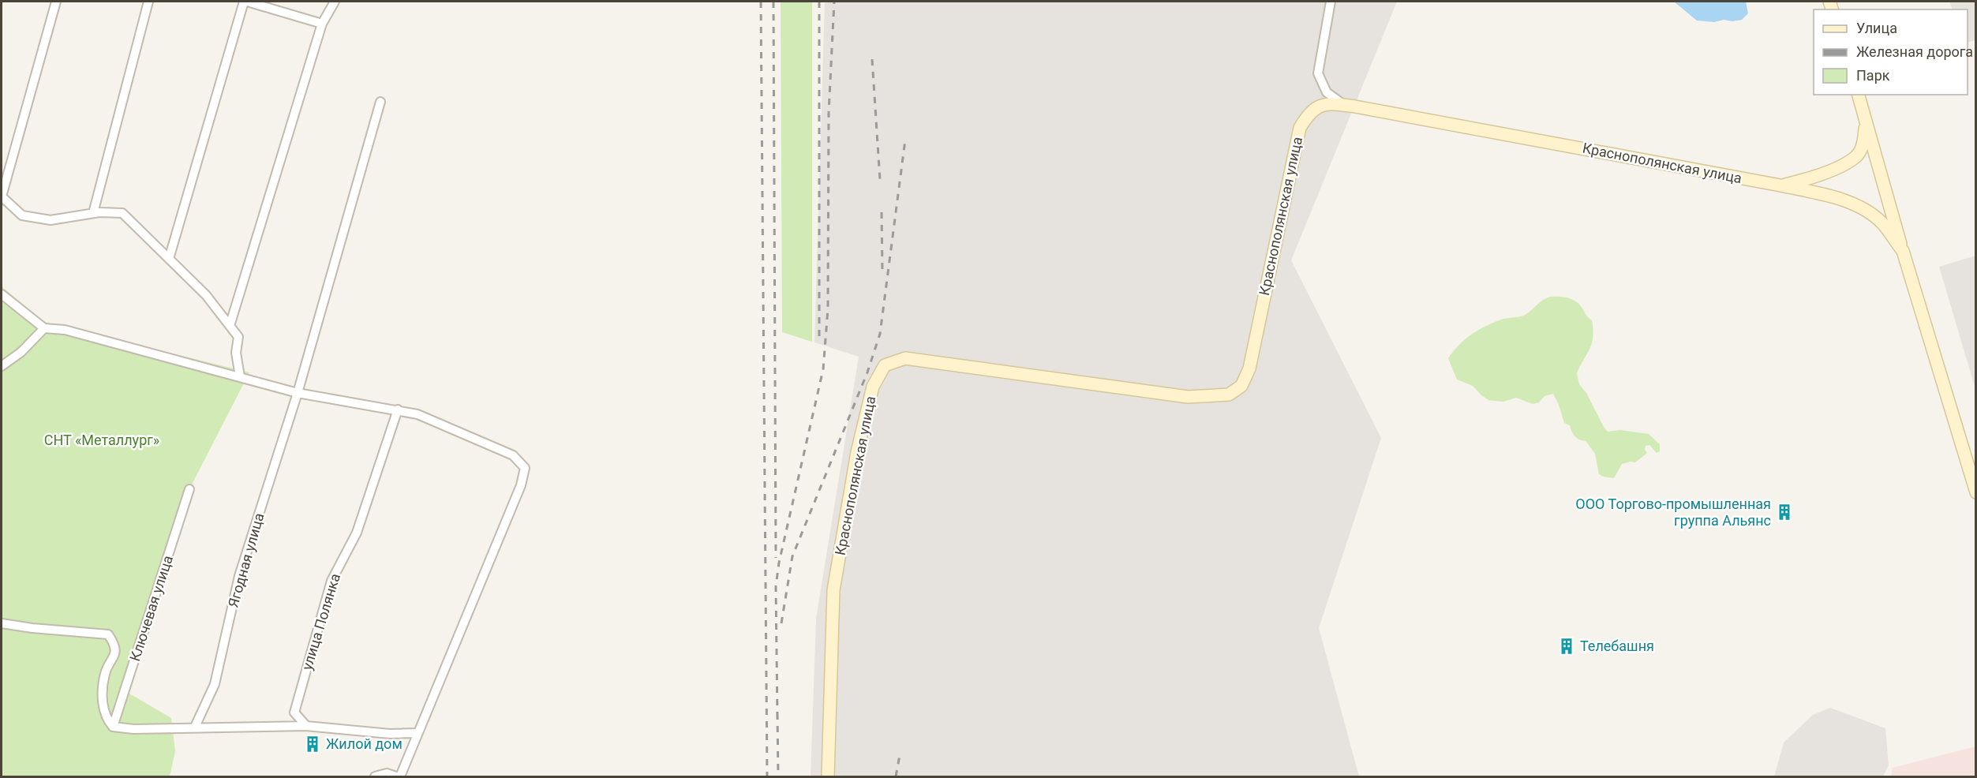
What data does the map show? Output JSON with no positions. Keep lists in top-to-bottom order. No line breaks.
{"streets":{"street":["Краснополянская улица","Ягодная улица","Ключевая улица","улица Полянка"]},"parks":["СНТ «Металлург»"],"places":{"building":["ООО Торгово-промышленная группа Альянс","Телебашня","Жилой дом"]},"legend":["Улица","Железная дорога","Парк"]}
